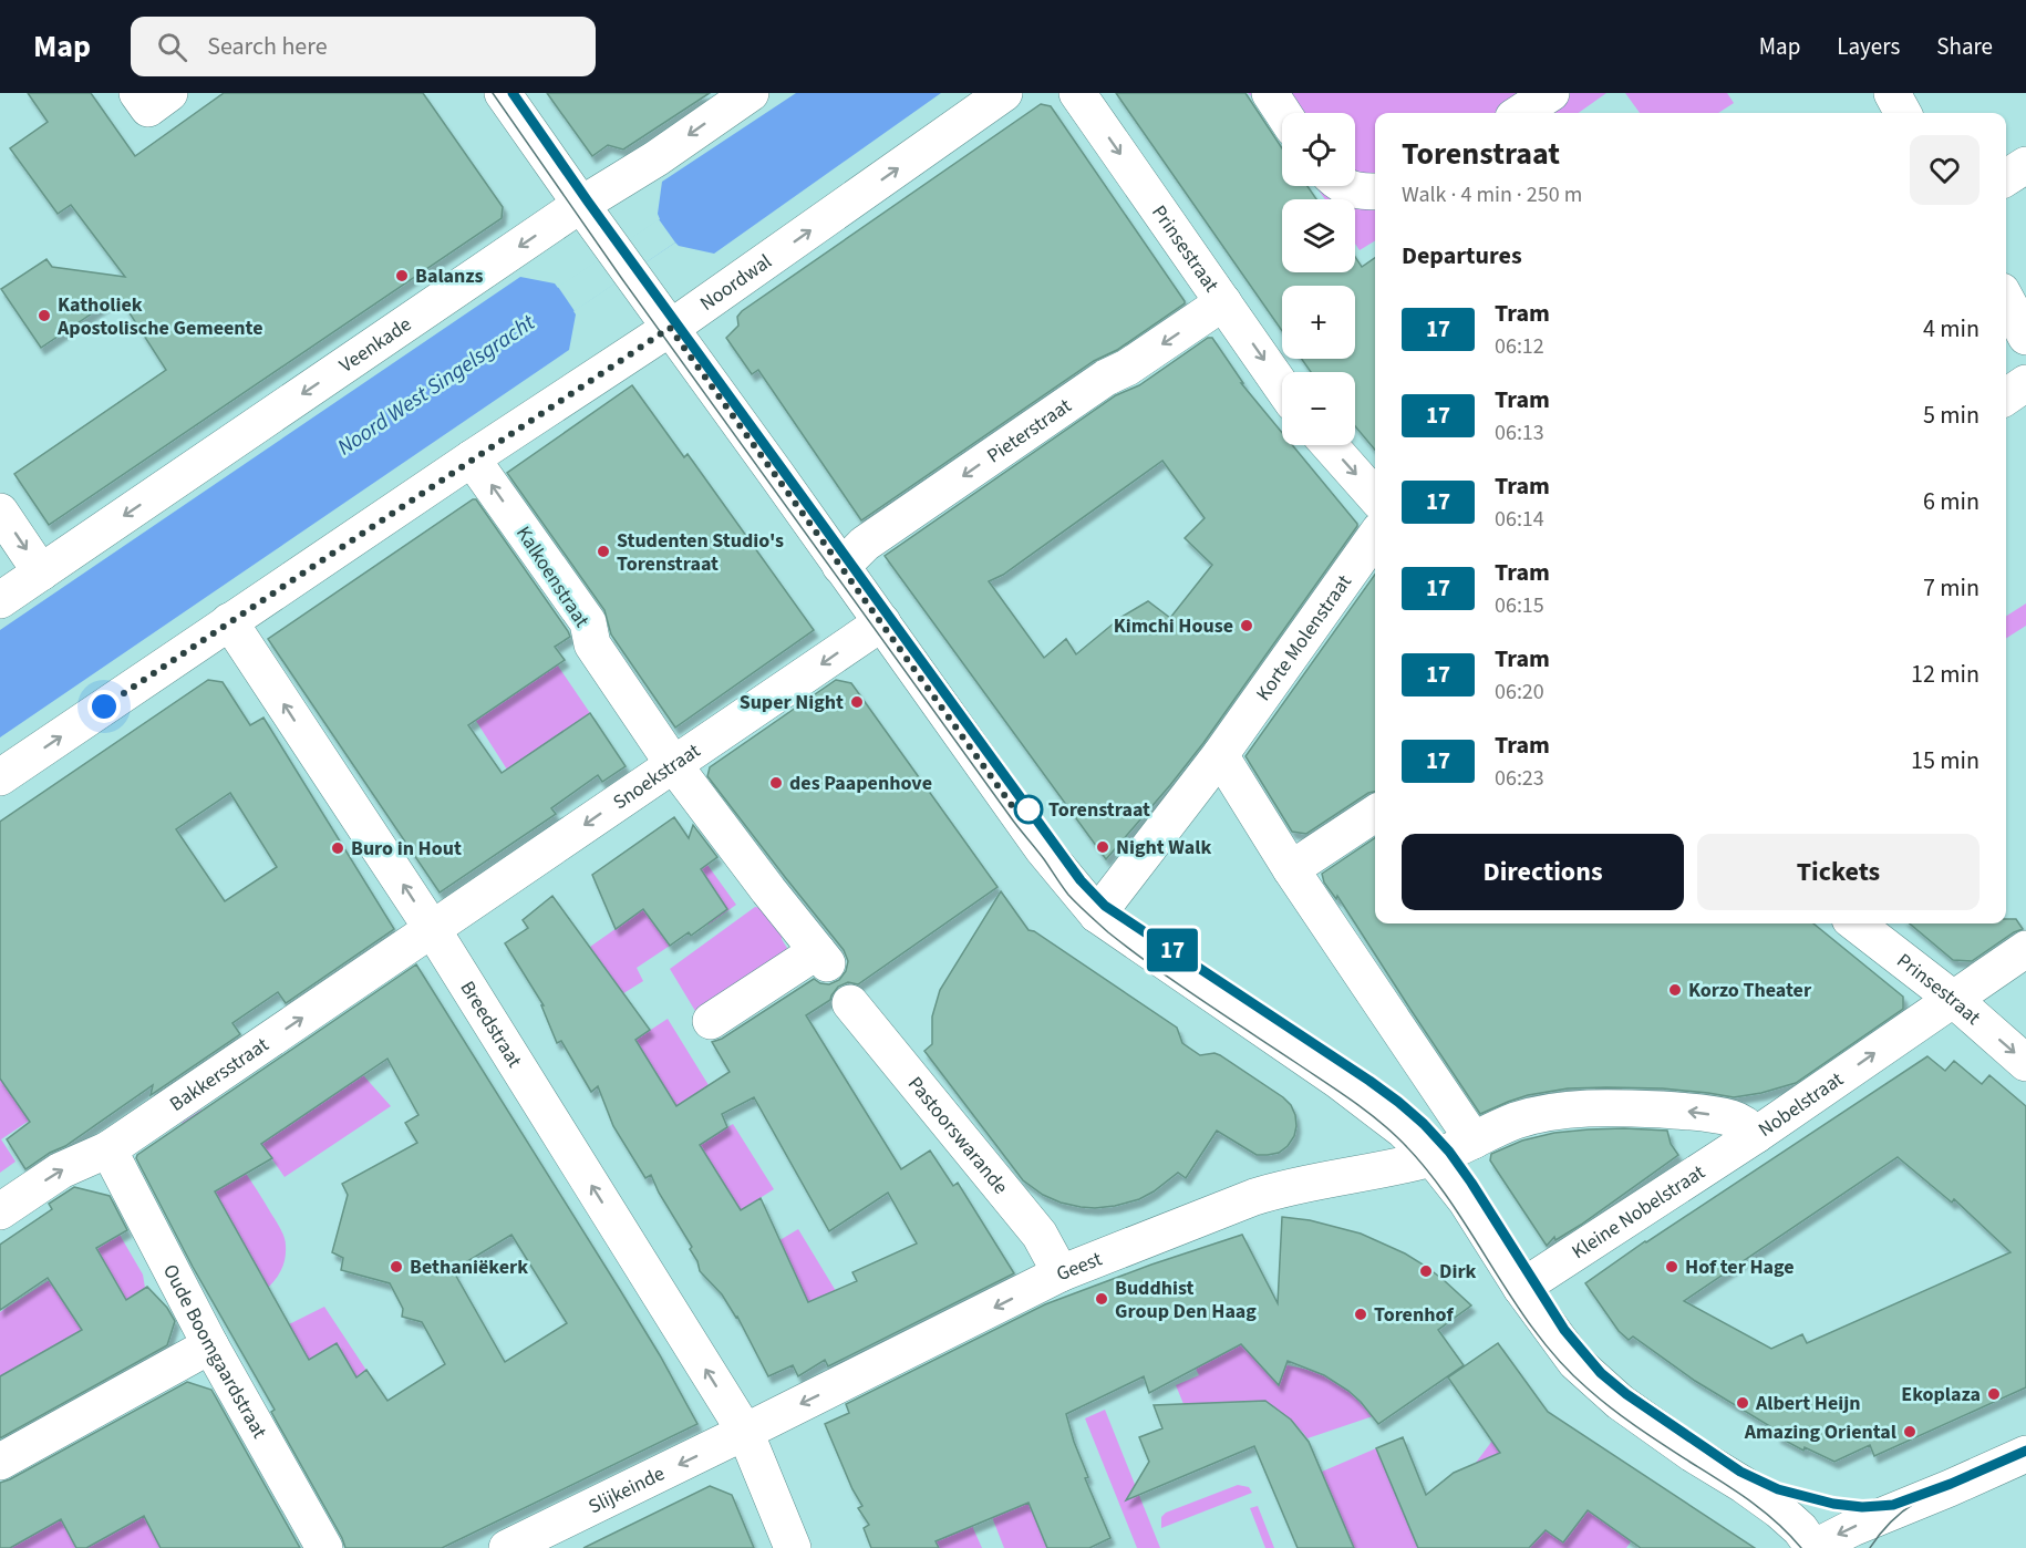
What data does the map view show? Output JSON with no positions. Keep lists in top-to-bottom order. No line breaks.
{"streets":{"street":["Prinsestraat","Noordwal","Veenkade","Pieterstraat","Kalkoenstraat","Korte Molenstraat","Snoekstraat","Breedstraat","Bakkersstraat","Nobelstraat","Pastoorswarande","Kleine Nobelstraat","Geest","Oude Boomgaardstraat","Slijkeinde"]},"crossings":[["Prinsestraat","Pieterstraat"],["Prinsestraat","Nobelstraat"],["Noordwal","Kalkoenstraat"],["Noordwal","Breedstraat"],["Kalkoenstraat","Snoekstraat"],["Snoekstraat","Breedstraat"],["Snoekstraat","Bakkersstraat"],["Breedstraat","Bakkersstraat"],["Breedstraat","Geest"],["Breedstraat","Slijkeinde"],["Bakkersstraat","Oude Boomgaardstraat"],["Nobelstraat","Kleine Nobelstraat"],["Nobelstraat","Geest"],["Pastoorswarande","Geest"],["Geest","Slijkeinde"]],"one_way":["Prinsestraat","Noordwal","Veenkade","Pieterstraat","Snoekstraat","Breedstraat","Bakkersstraat","Geest","Slijkeinde"],"water":["Noord West Singelsgracht"],"places":["Balanzs","Katholiek Apostolische Gemeente","Studenten Studio's Torenstraat","Kimchi House","Super Night","des Paapenhove","Torenstraat","Night Walk","Buro in Hout","Korzo Theater","Bethaniëkerk","Hof ter Hage","Dirk","Buddhist Group Den Haag","Torenhof","Ekoplaza","Albert Heijn","Amazing Oriental"],"lines":["tram line 17"],"page":{"header":"Map","search":"Search here","nav":["Map","Layers","Share"],"on_map":"17","map_buttons":["+","−"],"heading":[["Torenstraat","Walk · 4 min · 250 m"],"Departures"],"list":[{"mark":"17","name":"Tram","note":"06:12","value":"4 min"},{"mark":"17","name":"Tram","note":"06:13","value":"5 min"},{"mark":"17","name":"Tram","note":"06:14","value":"6 min"},{"mark":"17","name":"Tram","note":"06:15","value":"7 min"},{"mark":"17","name":"Tram","note":"06:20","value":"12 min"},{"mark":"17","name":"Tram","note":"06:23","value":"15 min"}],"buttons":["Directions","Tickets"]}}
